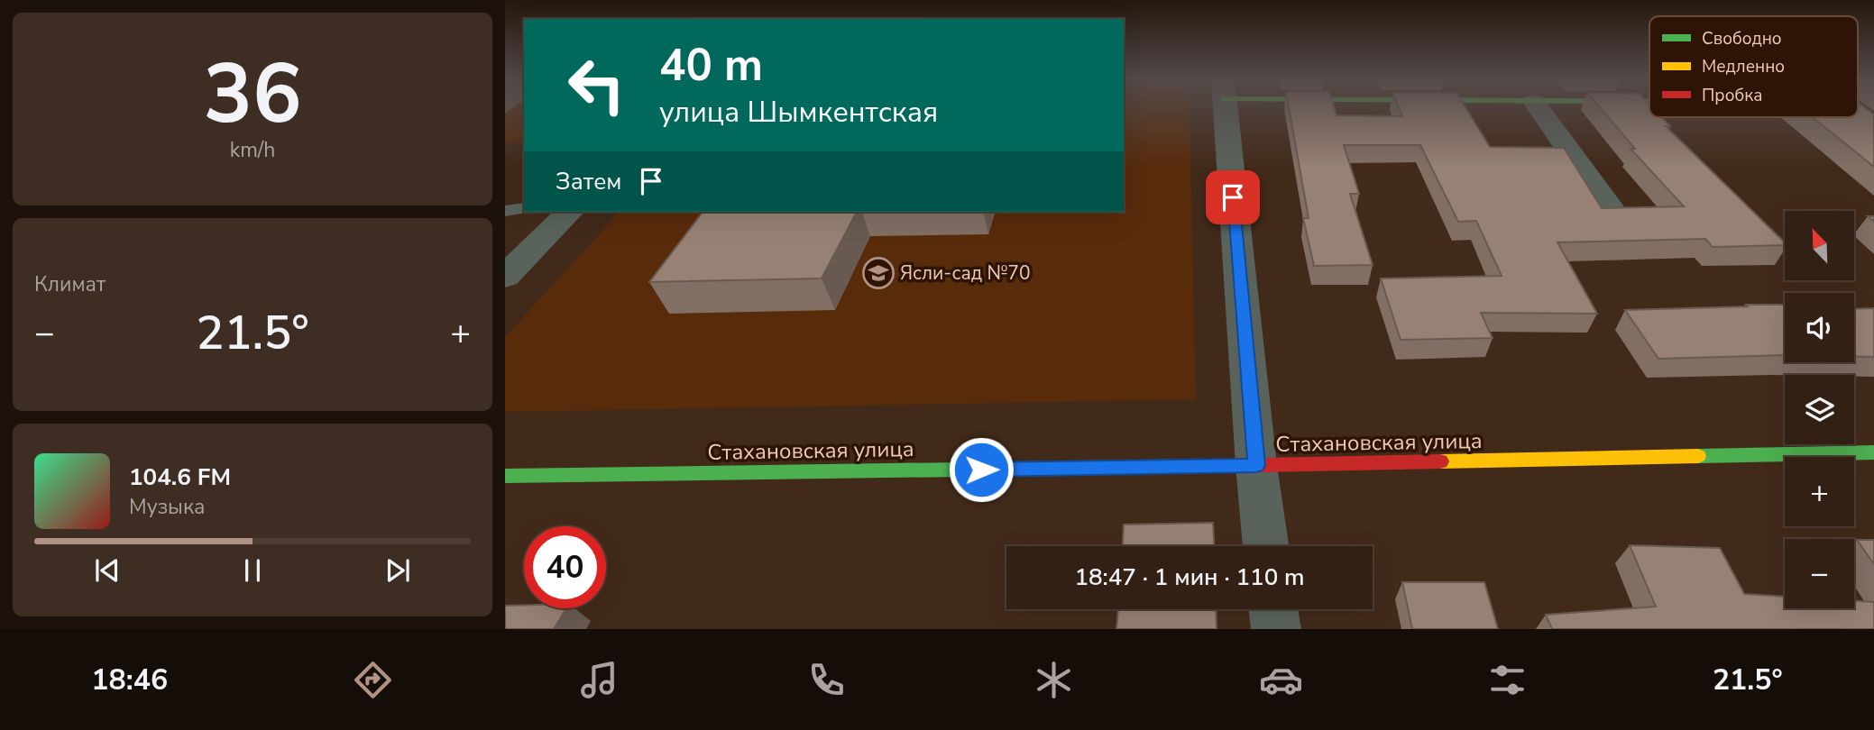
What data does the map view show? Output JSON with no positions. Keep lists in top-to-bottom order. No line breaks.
{"streets":{"street":["Стахановская улица"]},"places":{"school or university":["Ясли-сад №70"]},"legend":["Свободно","Медленно","Пробка"],"north":"top left","page":{"tile":[["36","km/h"],"Климат"],"turn":["40 m","улица Шымкентская"],"then":"Затем","map_buttons":["+","−"],"heat":["−","21.5°","+"],"song":["104.6 FM","Музыка"],"limit":"40","trip":"18:47 · 1 мин · 110 m","tabs":["18:46","21.5°"]}}
